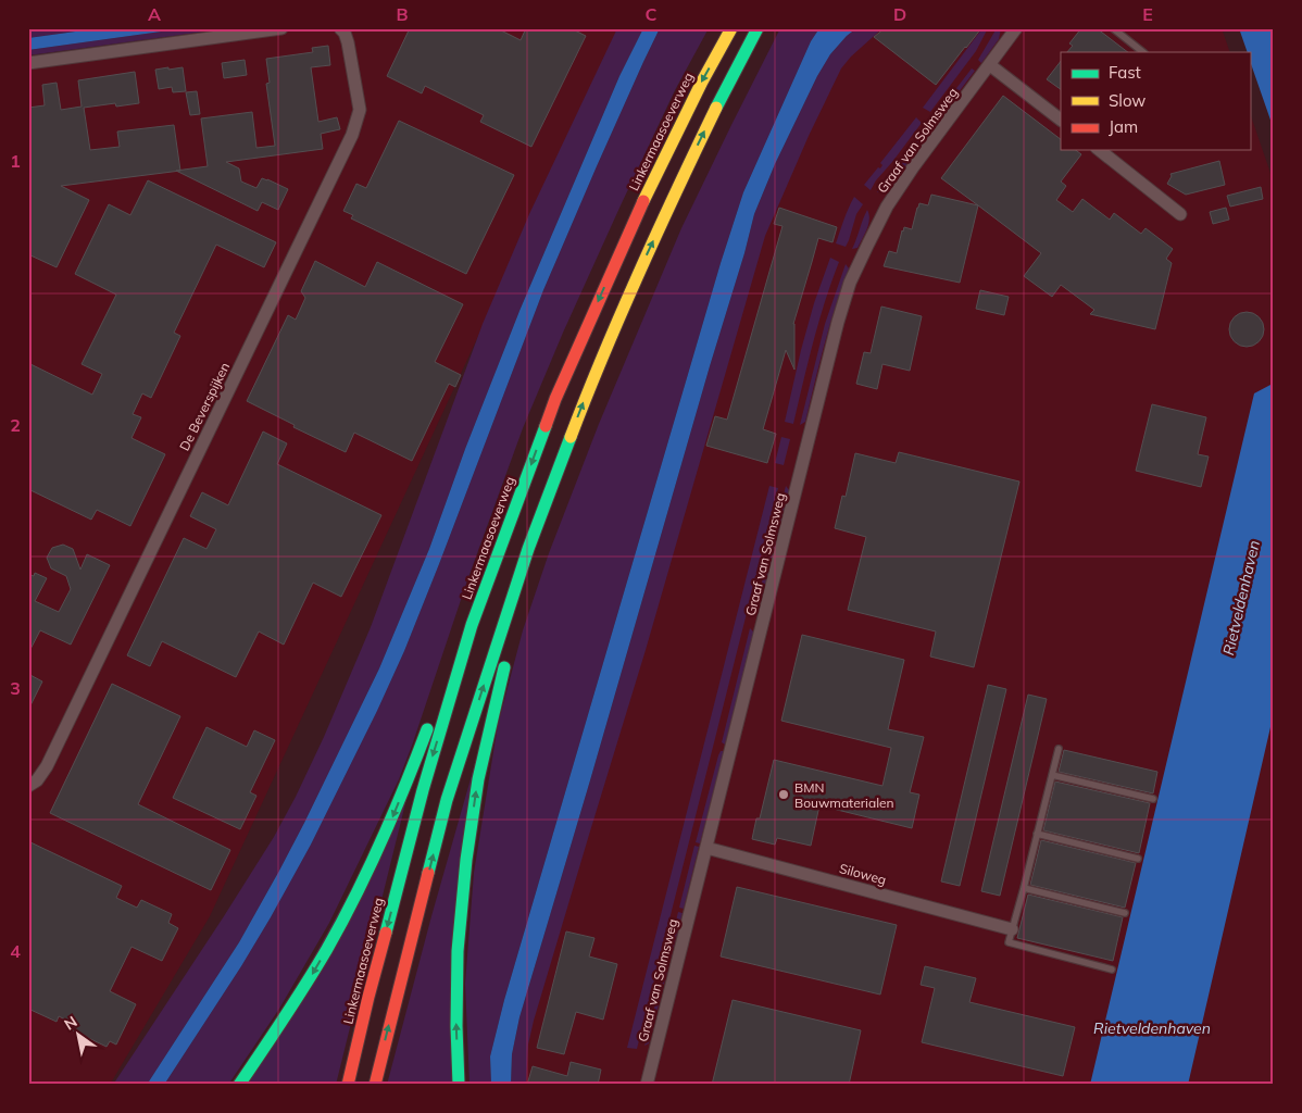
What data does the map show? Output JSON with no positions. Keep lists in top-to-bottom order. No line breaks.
{"streets":{"highway":["Linkermaasoeverweg"],"street":["Graaf van Solmsweg","De Beverspijken","Siloweg"]},"crossings":[["Graaf van Solmsweg","Siloweg"]],"water":["Rietveldenhaven"],"places":["BMN Bouwmaterialen"],"legend":["Fast","Slow","Jam"],"north":"top left","grid":{"columns":["A","B","C","D","E"],"rows":["1","2","3","4"]}}
